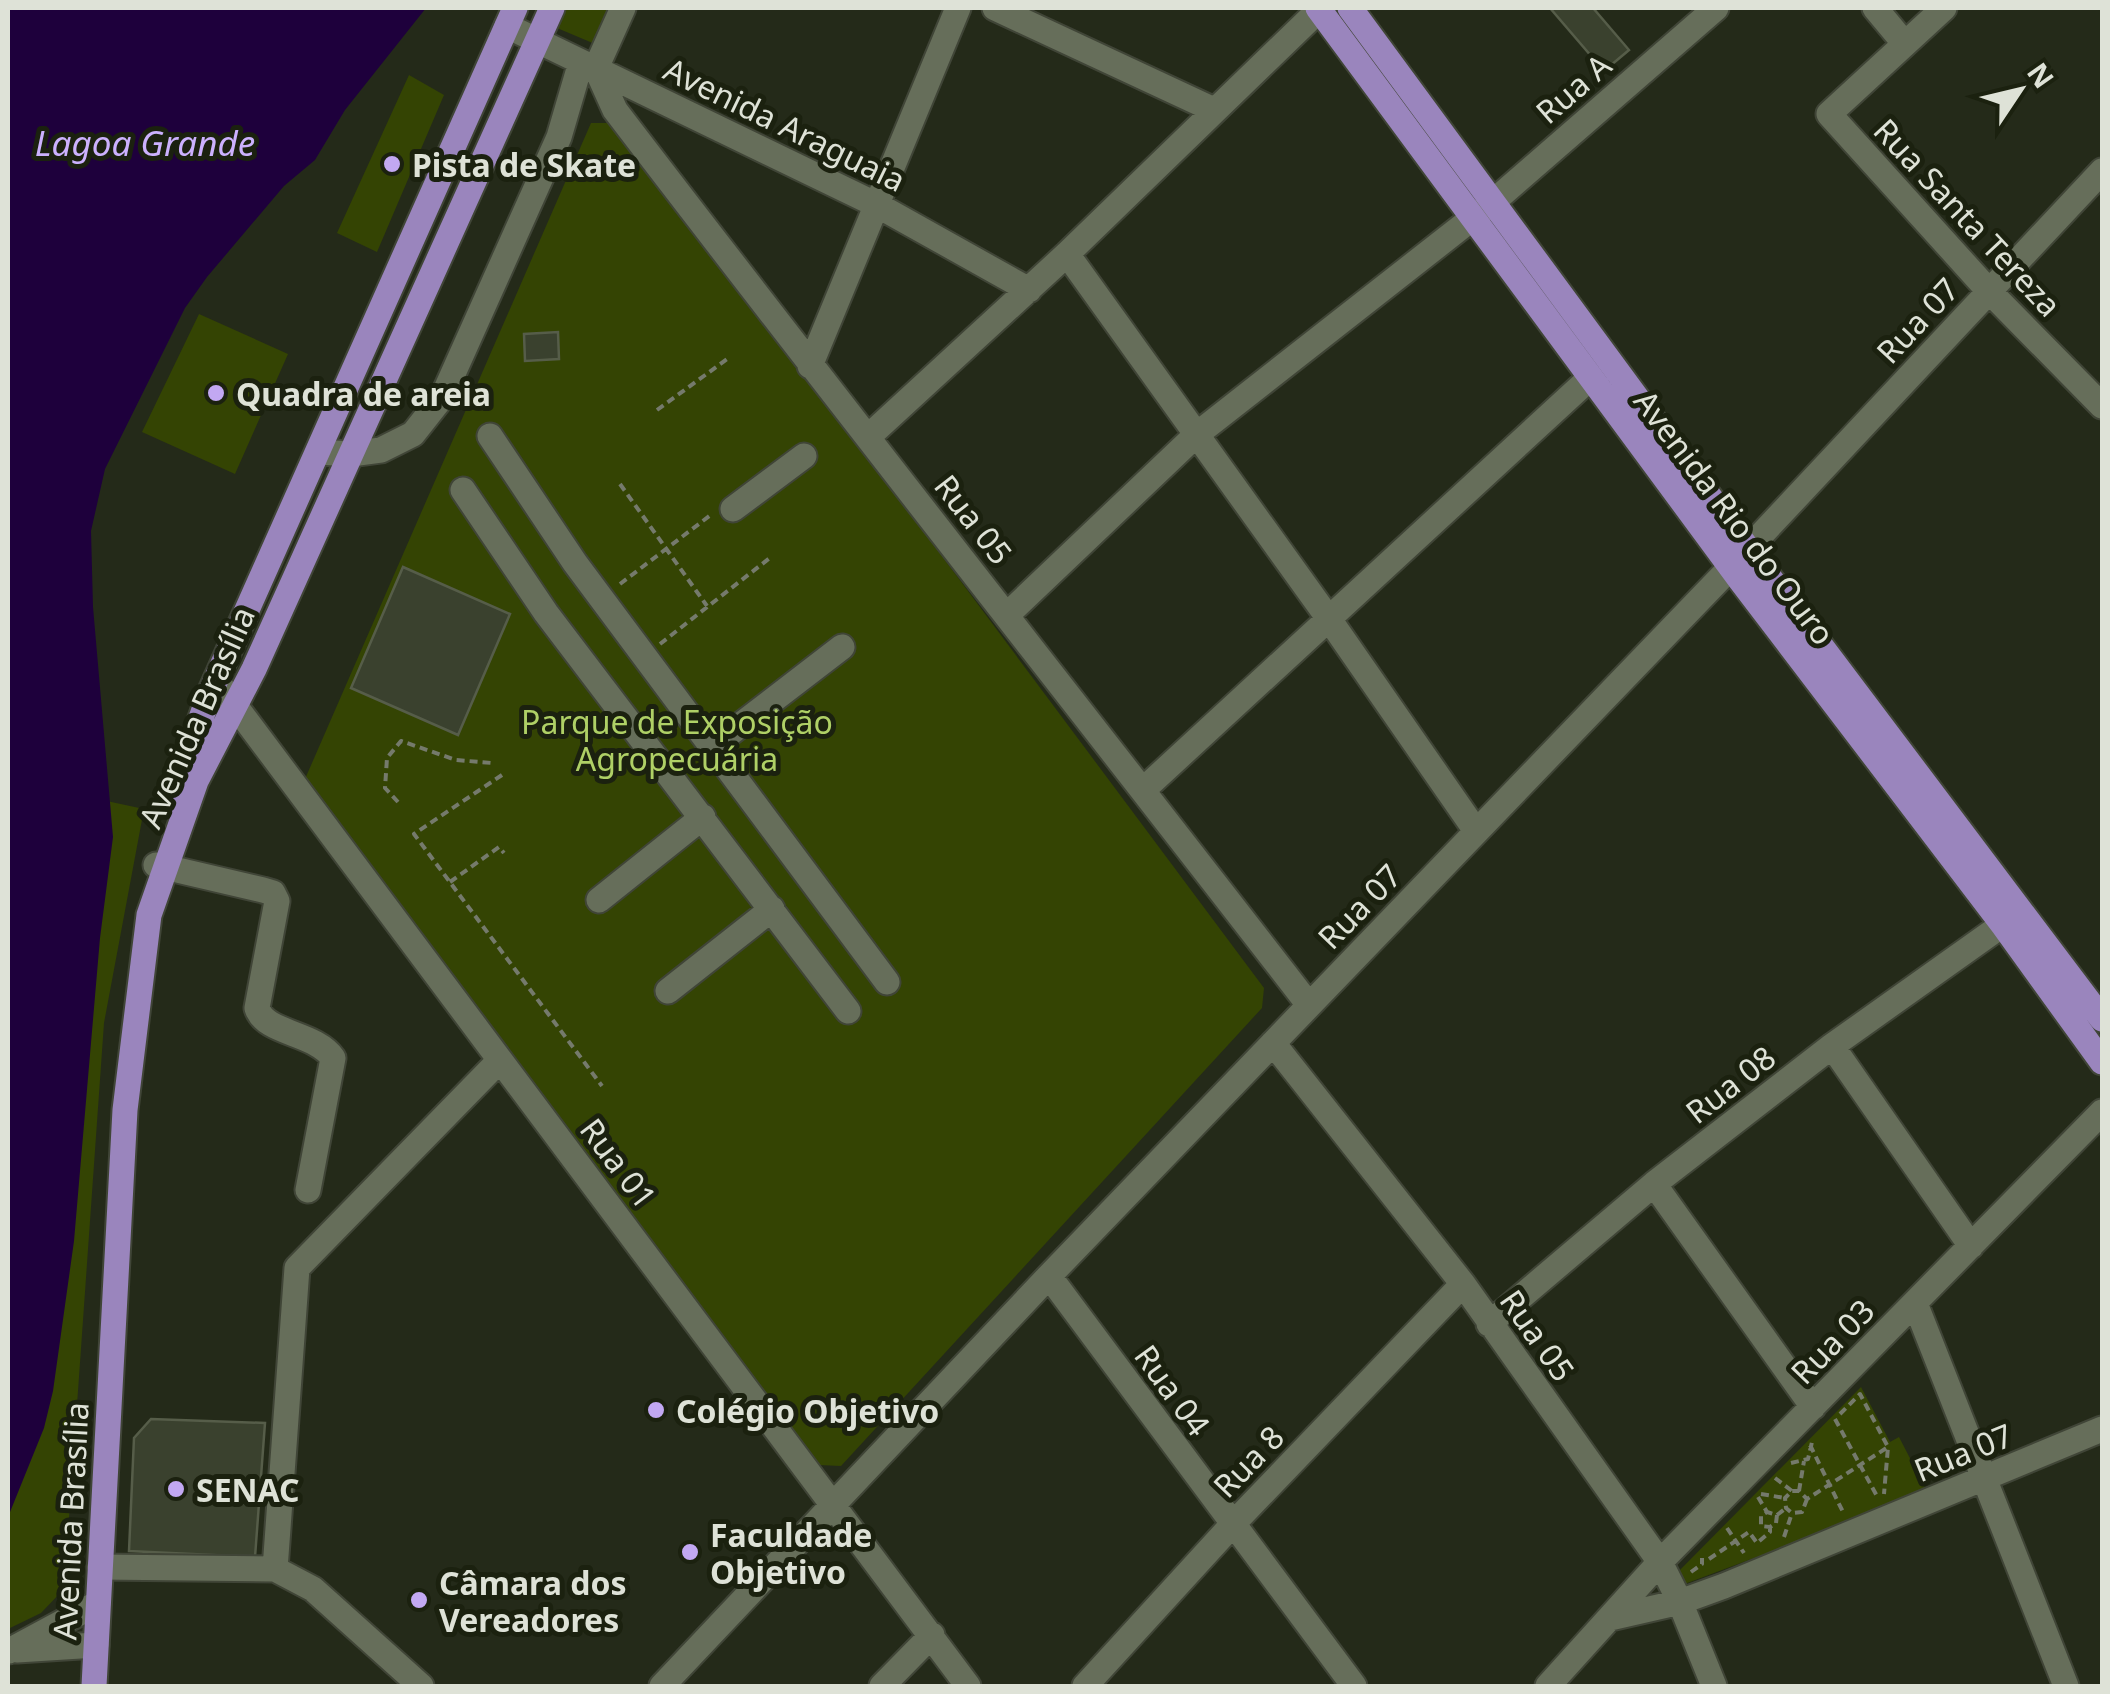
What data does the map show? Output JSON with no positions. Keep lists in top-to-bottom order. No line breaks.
{"streets":{"main road":["Avenida Rio do Ouro","Avenida Brasília"],"street":["Rua A","Avenida Araguaia","Rua Santa Tereza","Rua 07","Rua 05","Rua 08","Rua 01","Rua 03","Rua 04","Rua 8"]},"crossings":[["Rua A","Avenida Rio do Ouro"],["Rua A","Rua 05"],["Avenida Araguaia","Rua 05"],["Avenida Araguaia","Avenida Brasília"],["Rua Santa Tereza","Rua 07"],["Rua 07","Avenida Rio do Ouro"],["Rua 07","Rua 05"],["Rua 07","Rua 01"],["Rua 07","Rua 03"],["Rua 07","Rua 04"],["Avenida Rio do Ouro","Rua 08"],["Rua 05","Rua 08"],["Rua 05","Rua 03"],["Rua 05","Rua 8"],["Avenida Brasília","Rua 01"],["Rua 04","Rua 8"]],"water":["Lagoa Grande"],"parks":["Parque de Exposição Agropecuária"],"places":["Pista de Skate","Quadra de areia","Colégio Objetivo","SENAC","Faculdade Objetivo","Câmara dos Vereadores"],"north":"top right"}
